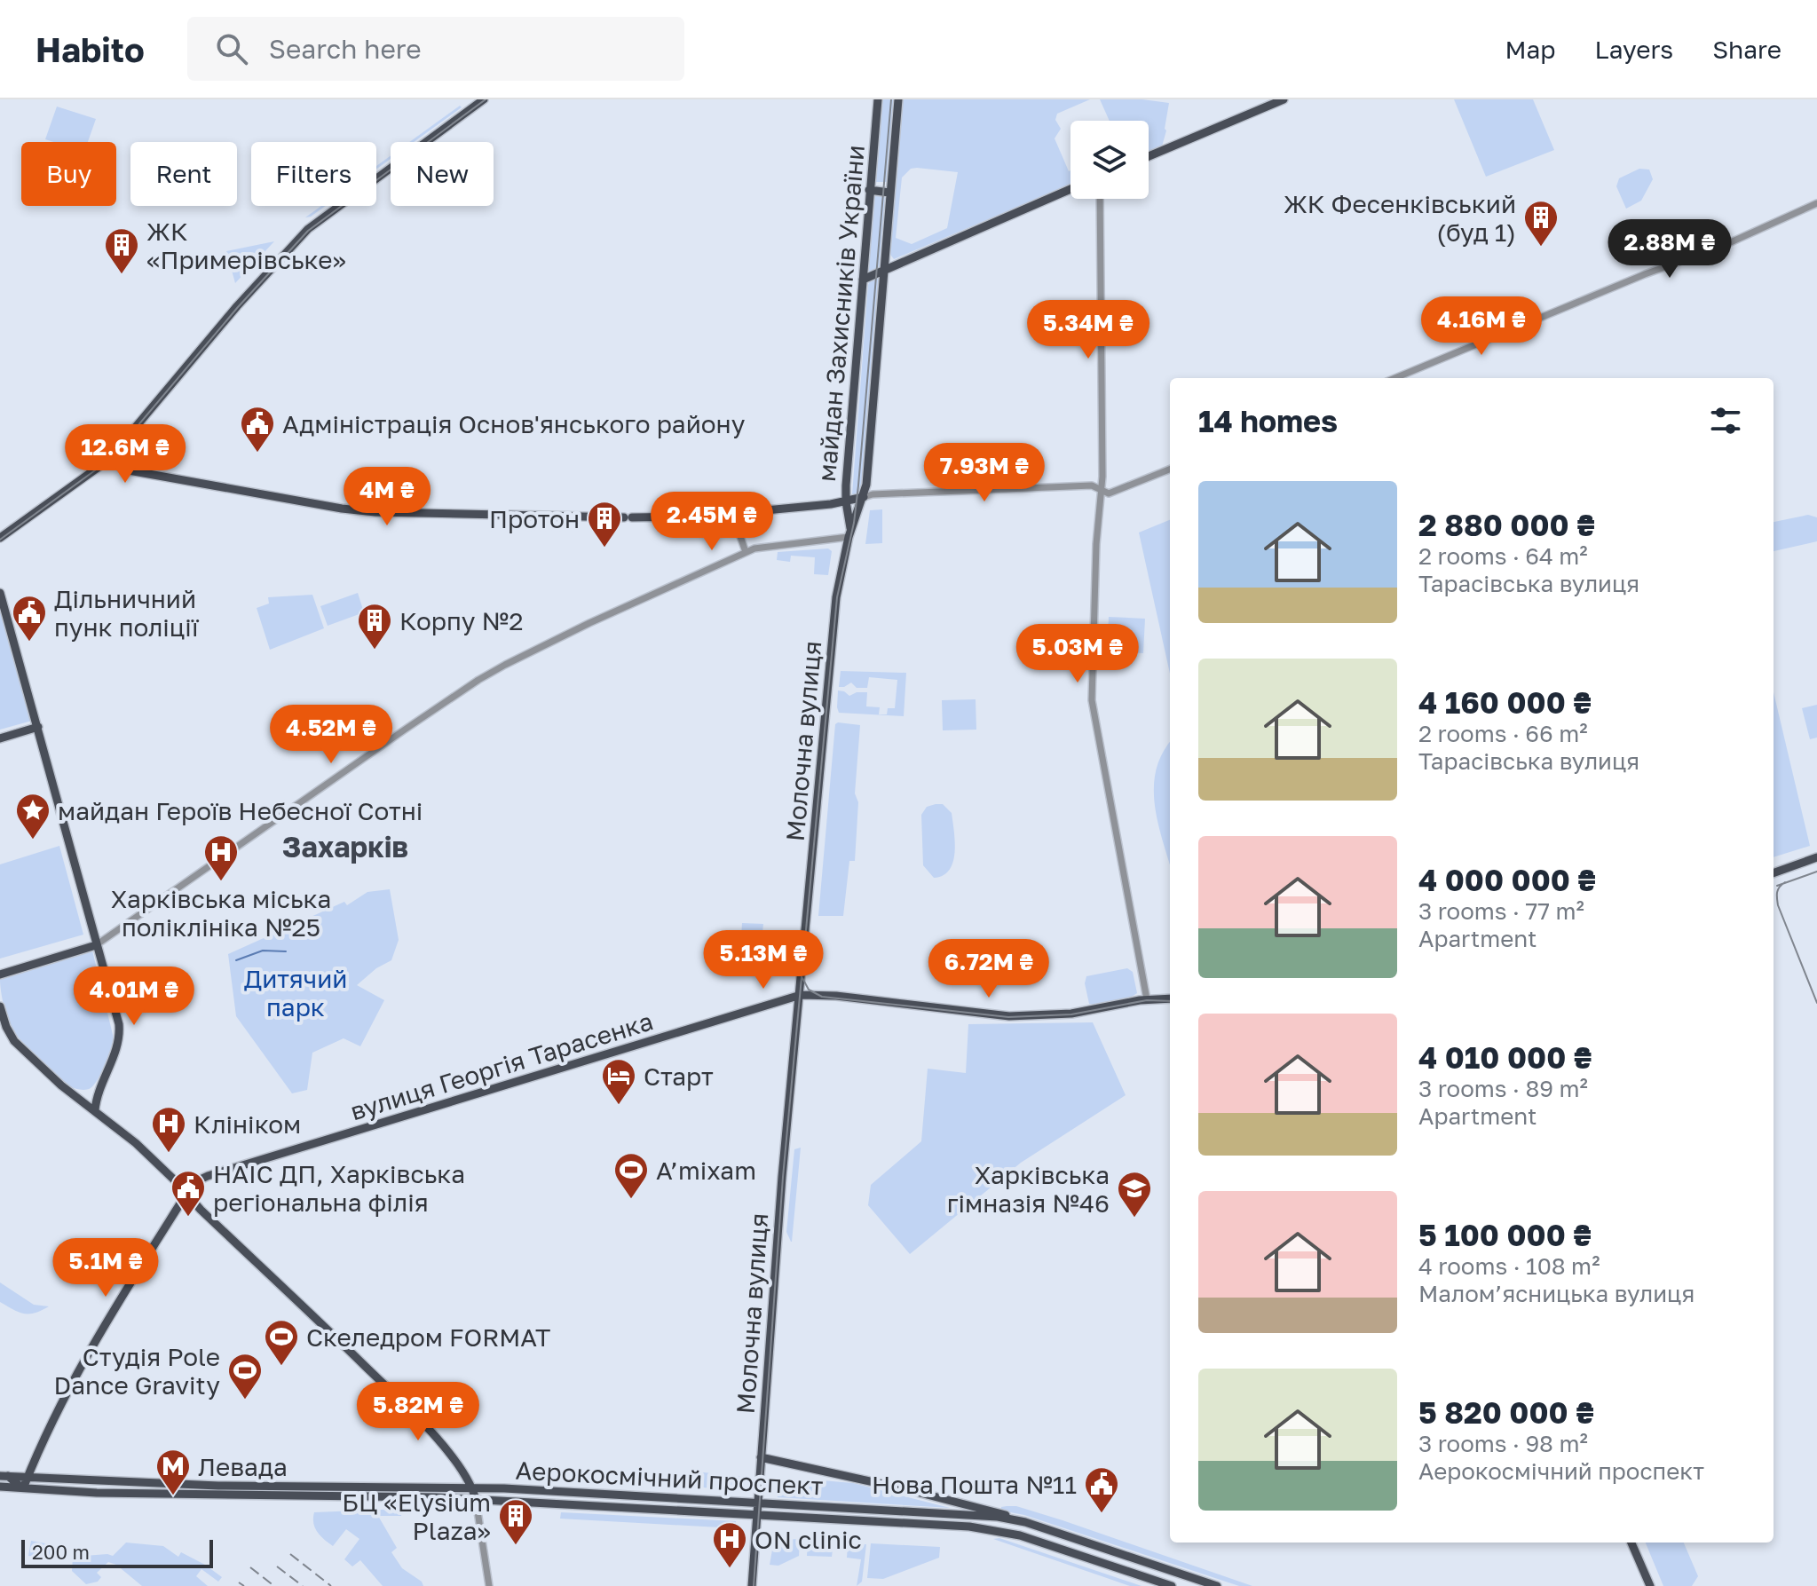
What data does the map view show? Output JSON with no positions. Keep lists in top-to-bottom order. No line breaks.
{"streets":{"main road":["майдан Захисників України","Молочна вулиця","вулиця Георгія Тарасенка","Аерокосмічний проспект"]},"crossings":[["майдан Захисників України","Молочна вулиця"],["Молочна вулиця","вулиця Георгія Тарасенка"],["Молочна вулиця","Аерокосмічний проспект"]],"districts":["Захарків"],"parks":["Дитячий парк"],"places":{"building":["ЖК Фесенківський (буд 1)","ЖК «Примерівське»","Протон","Корпу №2","БЦ «Elysium Plaza»"],"public building":["Адміністрація Основ'янського району","Дільничний пунк поліції","НАІС ДП, Харківська регіональна філія","Нова Пошта №11"],"place":["майдан Героїв Небесної Сотні"],"hospital":["Харківська міська поліклініка №25","Клініком","ON clinic"],"hotel":["Старт"],"sports":["A’mixam","Скеледром FORMAT","Студія Pole Dance Gravity"],"school or university":["Харківська гімназія №46"],"metro station":["Левада"]},"scale_bar":"200 m","page":{"header":"Habito","search":"Search here","nav":["Map","Layers","Share"],"chip":["Buy","Rent","Filters","New"],"price":["2.88M ₴","4.16M ₴","5.34M ₴","12.6M ₴","7.93M ₴","4M ₴","2.45M ₴","5.03M ₴","4.52M ₴","5.13M ₴","6.72M ₴","4.01M ₴","5.1M ₴","5.82M ₴"],"heading":"14 homes","list":[{"name":"2 880 000 ₴","note":"2 rooms · 64 m² · Тарасівська вулиця"},{"name":"4 160 000 ₴","note":"2 rooms · 66 m² · Тарасівська вулиця"},{"name":"4 000 000 ₴","note":"3 rooms · 77 m² · Apartment"},{"name":"4 010 000 ₴","note":"3 rooms · 89 m² · Apartment"},{"name":"5 100 000 ₴","note":"4 rooms · 108 m² · Малом’ясницька вулиця"},{"name":"5 820 000 ₴","note":"3 rooms · 98 m² · Аерокосмічний проспект"}],"scale":"200 m"}}
